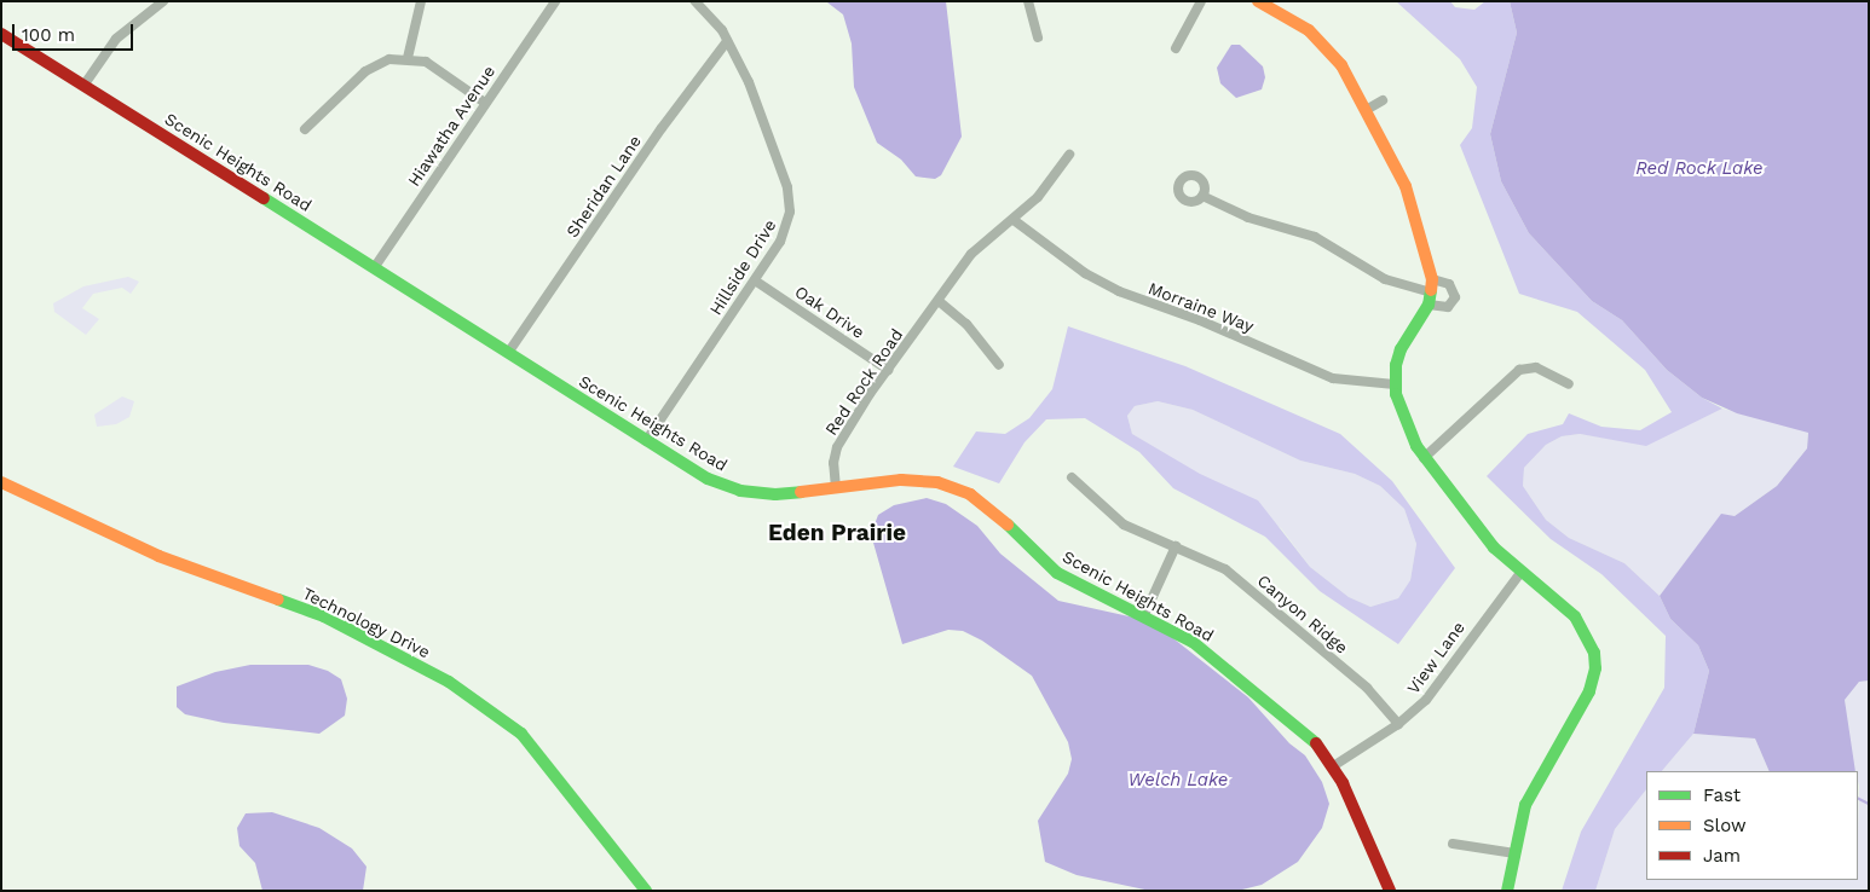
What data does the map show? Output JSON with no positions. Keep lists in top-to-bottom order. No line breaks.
{"streets":{"street":["Hiawatha Avenue","Scenic Heights Road","Sheridan Lane","Hillside Drive","Morraine Way","Oak Drive","Red Rock Road","Canyon Ridge","Technology Drive","View Lane"]},"crossings":[["Hiawatha Avenue","Scenic Heights Road"],["Scenic Heights Road","Sheridan Lane"],["Scenic Heights Road","Hillside Drive"],["Scenic Heights Road","Red Rock Road"],["Scenic Heights Road","View Lane"],["Sheridan Lane","Hillside Drive"],["Hillside Drive","Oak Drive"],["Morraine Way","Red Rock Road"],["Oak Drive","Red Rock Road"],["Canyon Ridge","View Lane"]],"districts":["Eden Prairie"],"water":["Red Rock Lake","Welch Lake"],"legend":["Fast","Slow","Jam"],"scale_bar":"100 m"}
